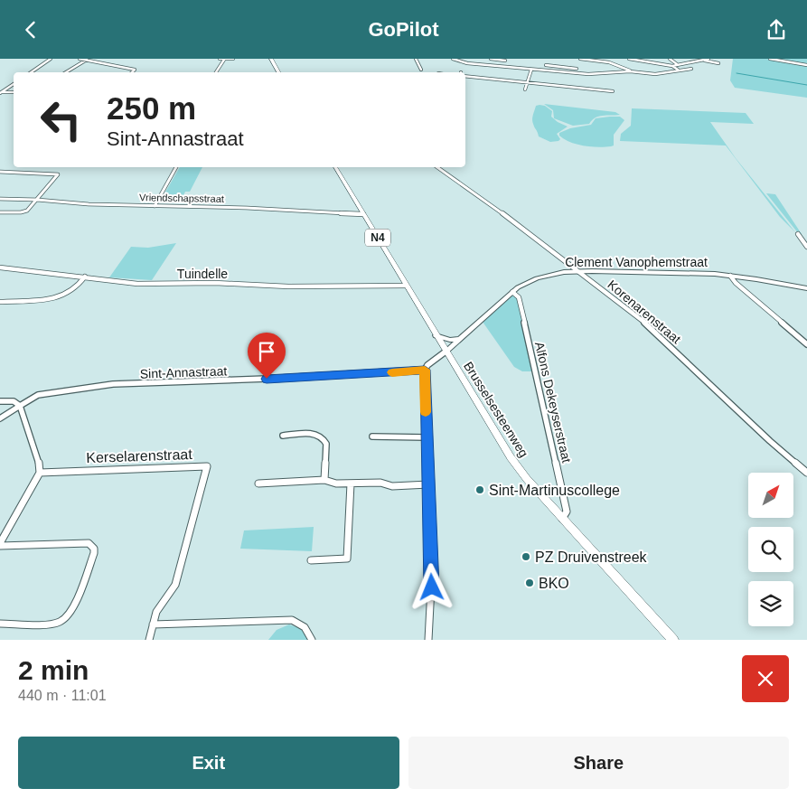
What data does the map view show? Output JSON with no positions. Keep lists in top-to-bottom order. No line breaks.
{"streets":{"main road":["N4","Brusselsesteenweg"],"street":["Vriendschapsstraat","Clement Vanophemstraat","Tuindelle","Korenarenstraat","Sint-Annastraat","Alfons Dekeyserstraat","Kerselarenstraat"]},"crossings":[["Vriendschapsstraat","Brusselsesteenweg"],["Clement Vanophemstraat","Korenarenstraat"],["Clement Vanophemstraat","Alfons Dekeyserstraat"],["Clement Vanophemstraat","Brusselsesteenweg"],["Tuindelle","Brusselsesteenweg"],["Alfons Dekeyserstraat","Brusselsesteenweg"]],"places":["Sint-Martinuscollege","PZ Druivenstreek","BKO"],"north":"top right","page":{"header":"GoPilot","turn":["250 m","Sint-Annastraat"],"heading":["2 min","440 m · 11:01"],"buttons":["Exit","Share"]}}
